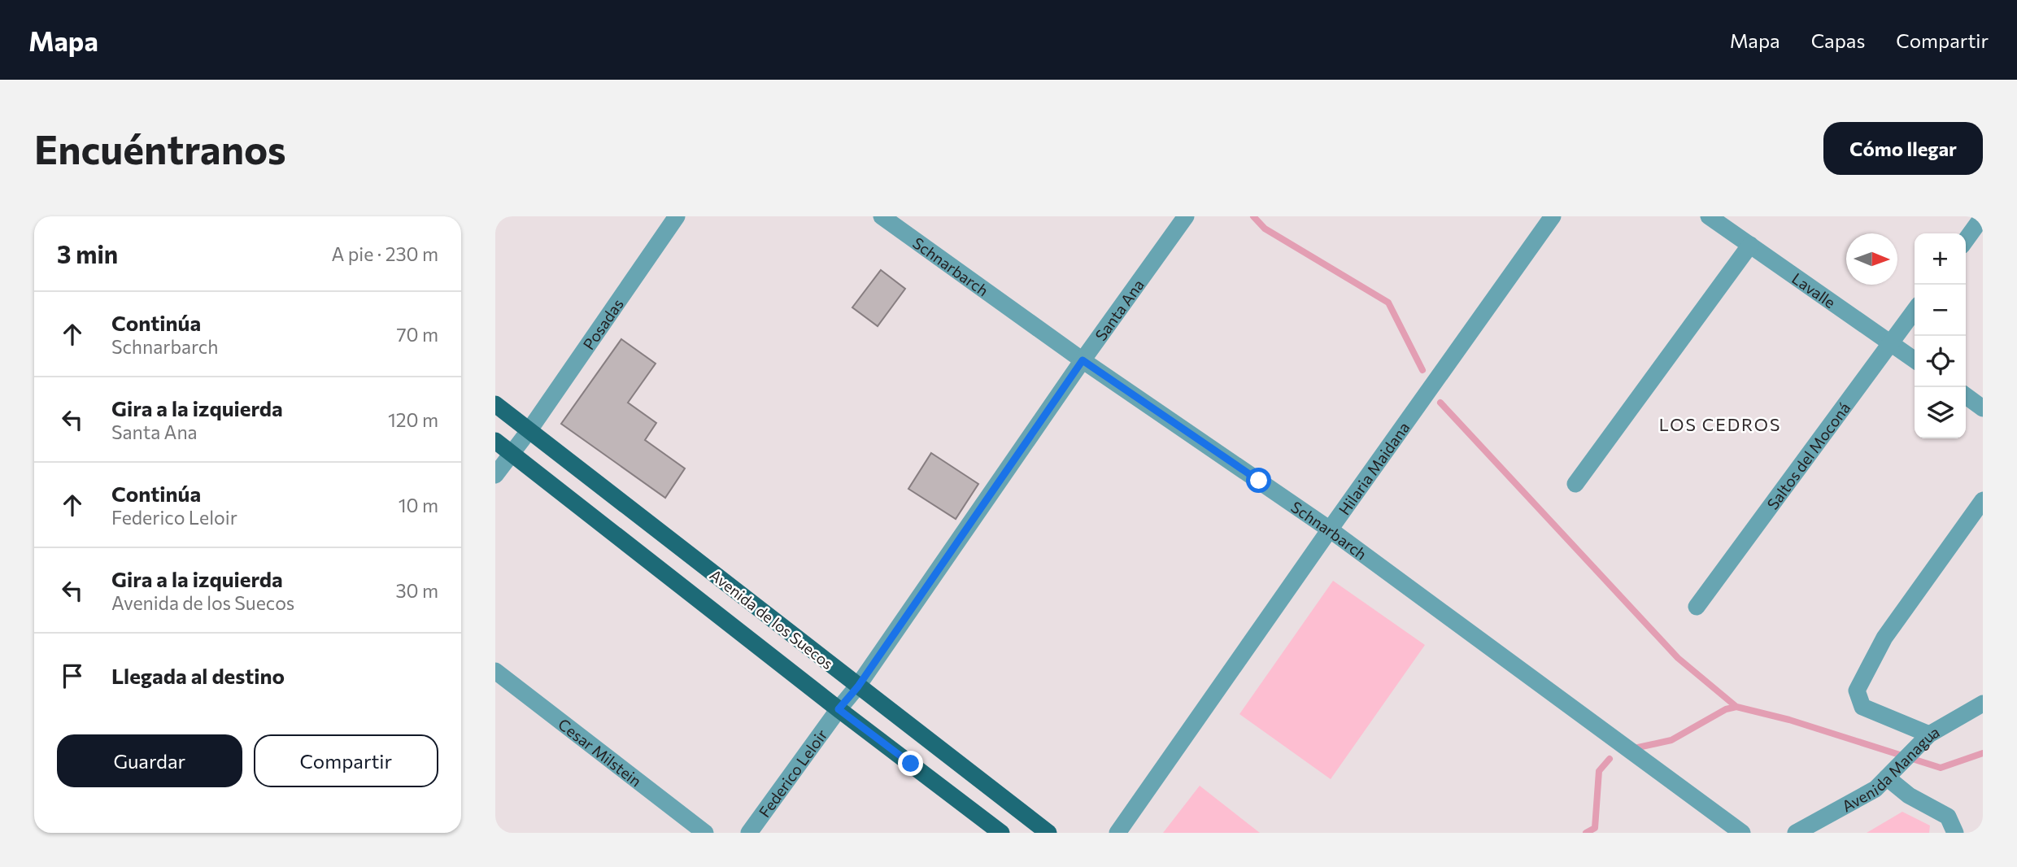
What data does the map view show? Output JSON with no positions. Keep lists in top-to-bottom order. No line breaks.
{"streets":{"main road":["Avenida de los Suecos"],"street":["Schnarbarch","Lavalle","Santa Ana","Posadas","Saltos del Moconá","Hilaria Maidana","Cesar Milstein","Avenida Managua","Federico Leloir"]},"crossings":[["Schnarbarch","Santa Ana"],["Schnarbarch","Hilaria Maidana"],["Lavalle","Saltos del Moconá"],["Santa Ana","Avenida de los Suecos"],["Santa Ana","Federico Leloir"],["Posadas","Avenida de los Suecos"],["Avenida de los Suecos","Federico Leloir"]],"districts":["LOS CEDROS"],"north":"right","page":{"header":"Mapa","nav":["Mapa","Capas","Compartir"],"buttons":["Cómo llegar",["Guardar","Compartir"]],"title":"Encuéntranos","heading":["3 min","A pie · 230 m"],"map_buttons":["+","−"],"list":[["Continúa","Schnarbarch","70 m"],["Gira a la izquierda","Santa Ana","120 m"],["Continúa","Federico Leloir","10 m"],["Gira a la izquierda","Avenida de los Suecos","30 m"],"Llegada al destino"]}}
